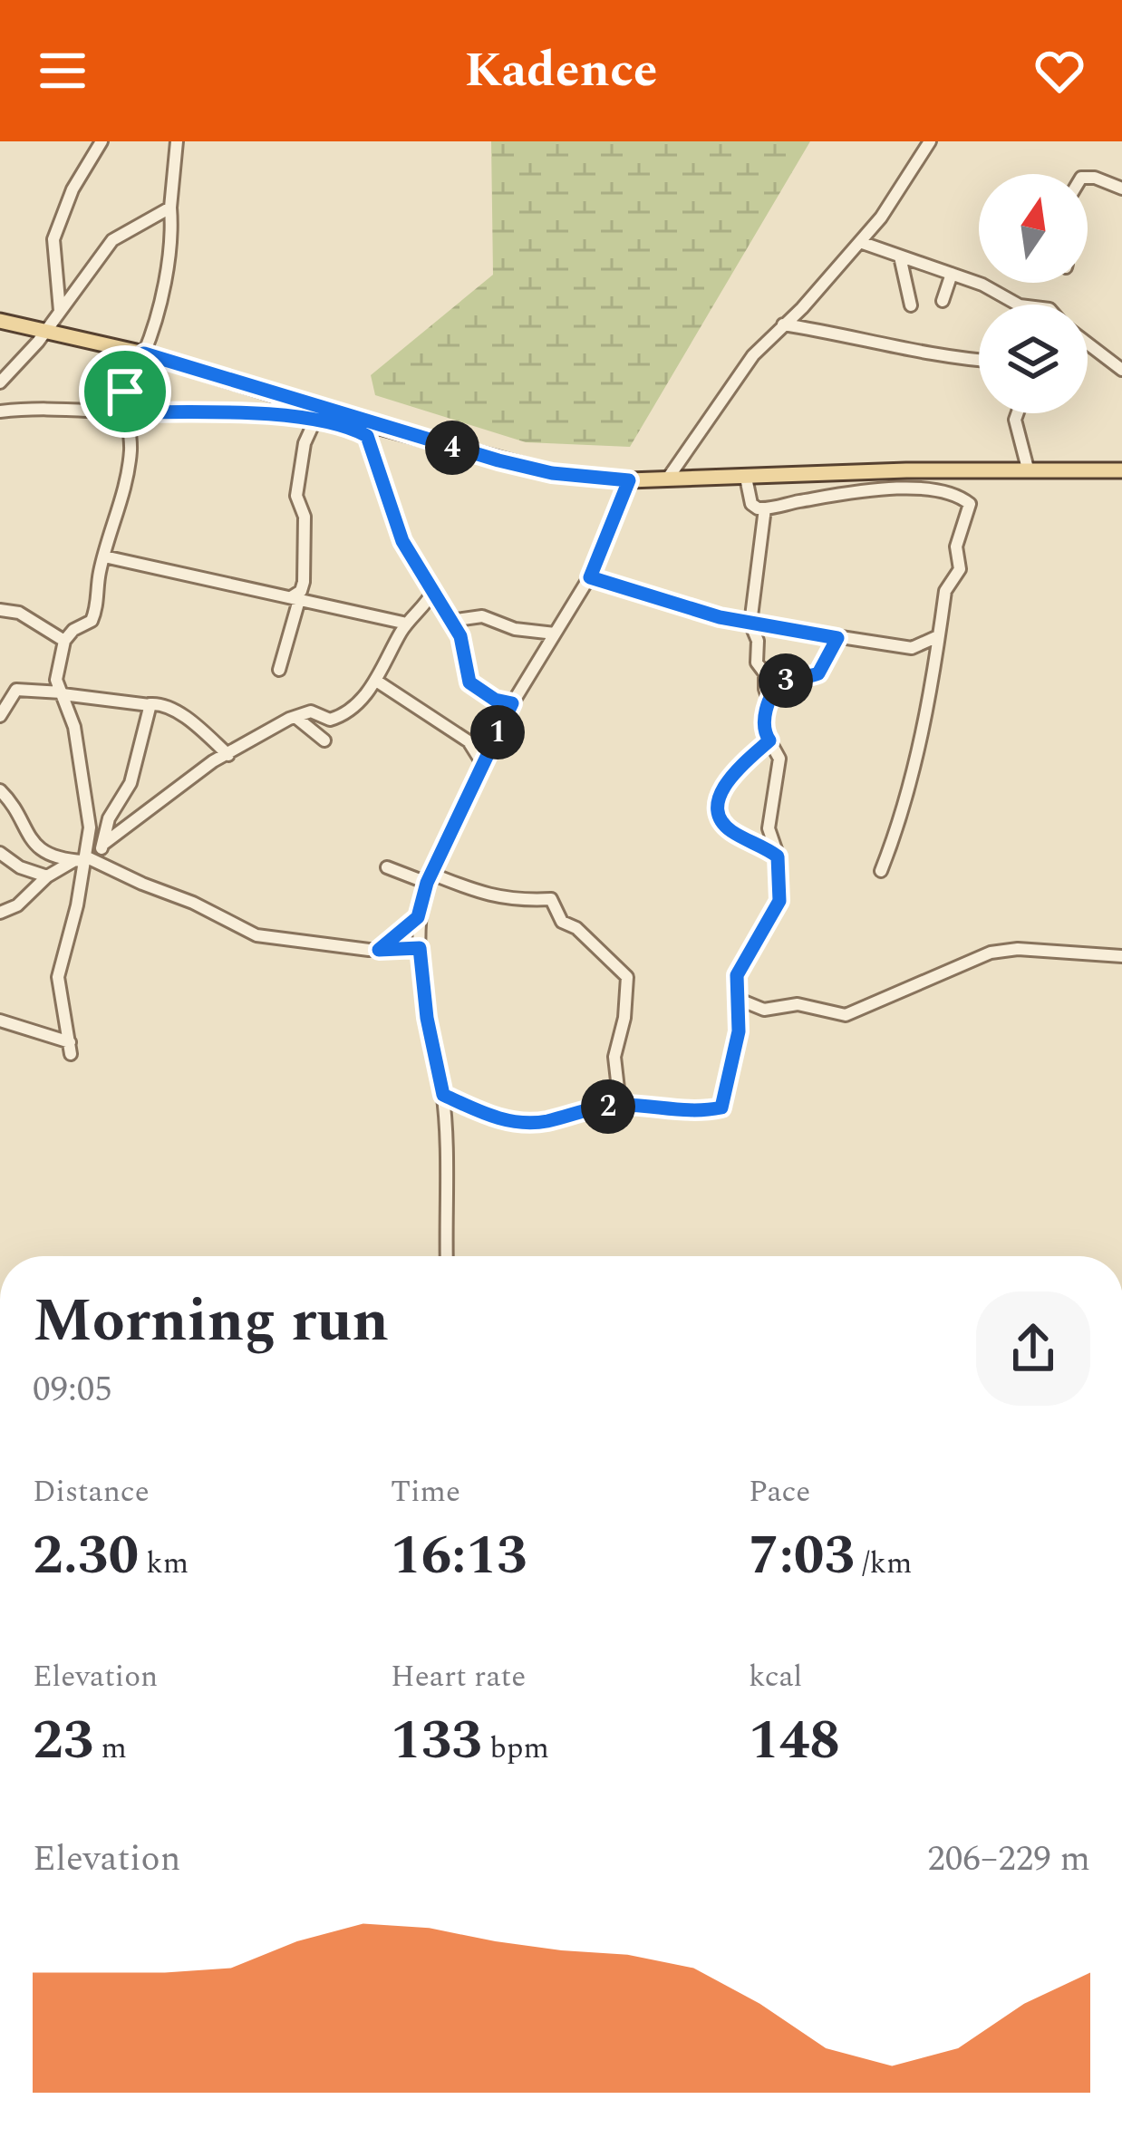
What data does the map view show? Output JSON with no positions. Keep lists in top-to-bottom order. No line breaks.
{"north":"top","page":{"header":"Kadence","pins":["4","3","1","2"],"heading":["Morning run","09:05"],"stats":[["Distance","2.30 km"],["Time","16:13"],["Pace","7:03 /km"],["Elevation","23 m"],["Heart rate","133 bpm"],["kcal","148"]],"chart":["Elevation","206–229 m"]}}
